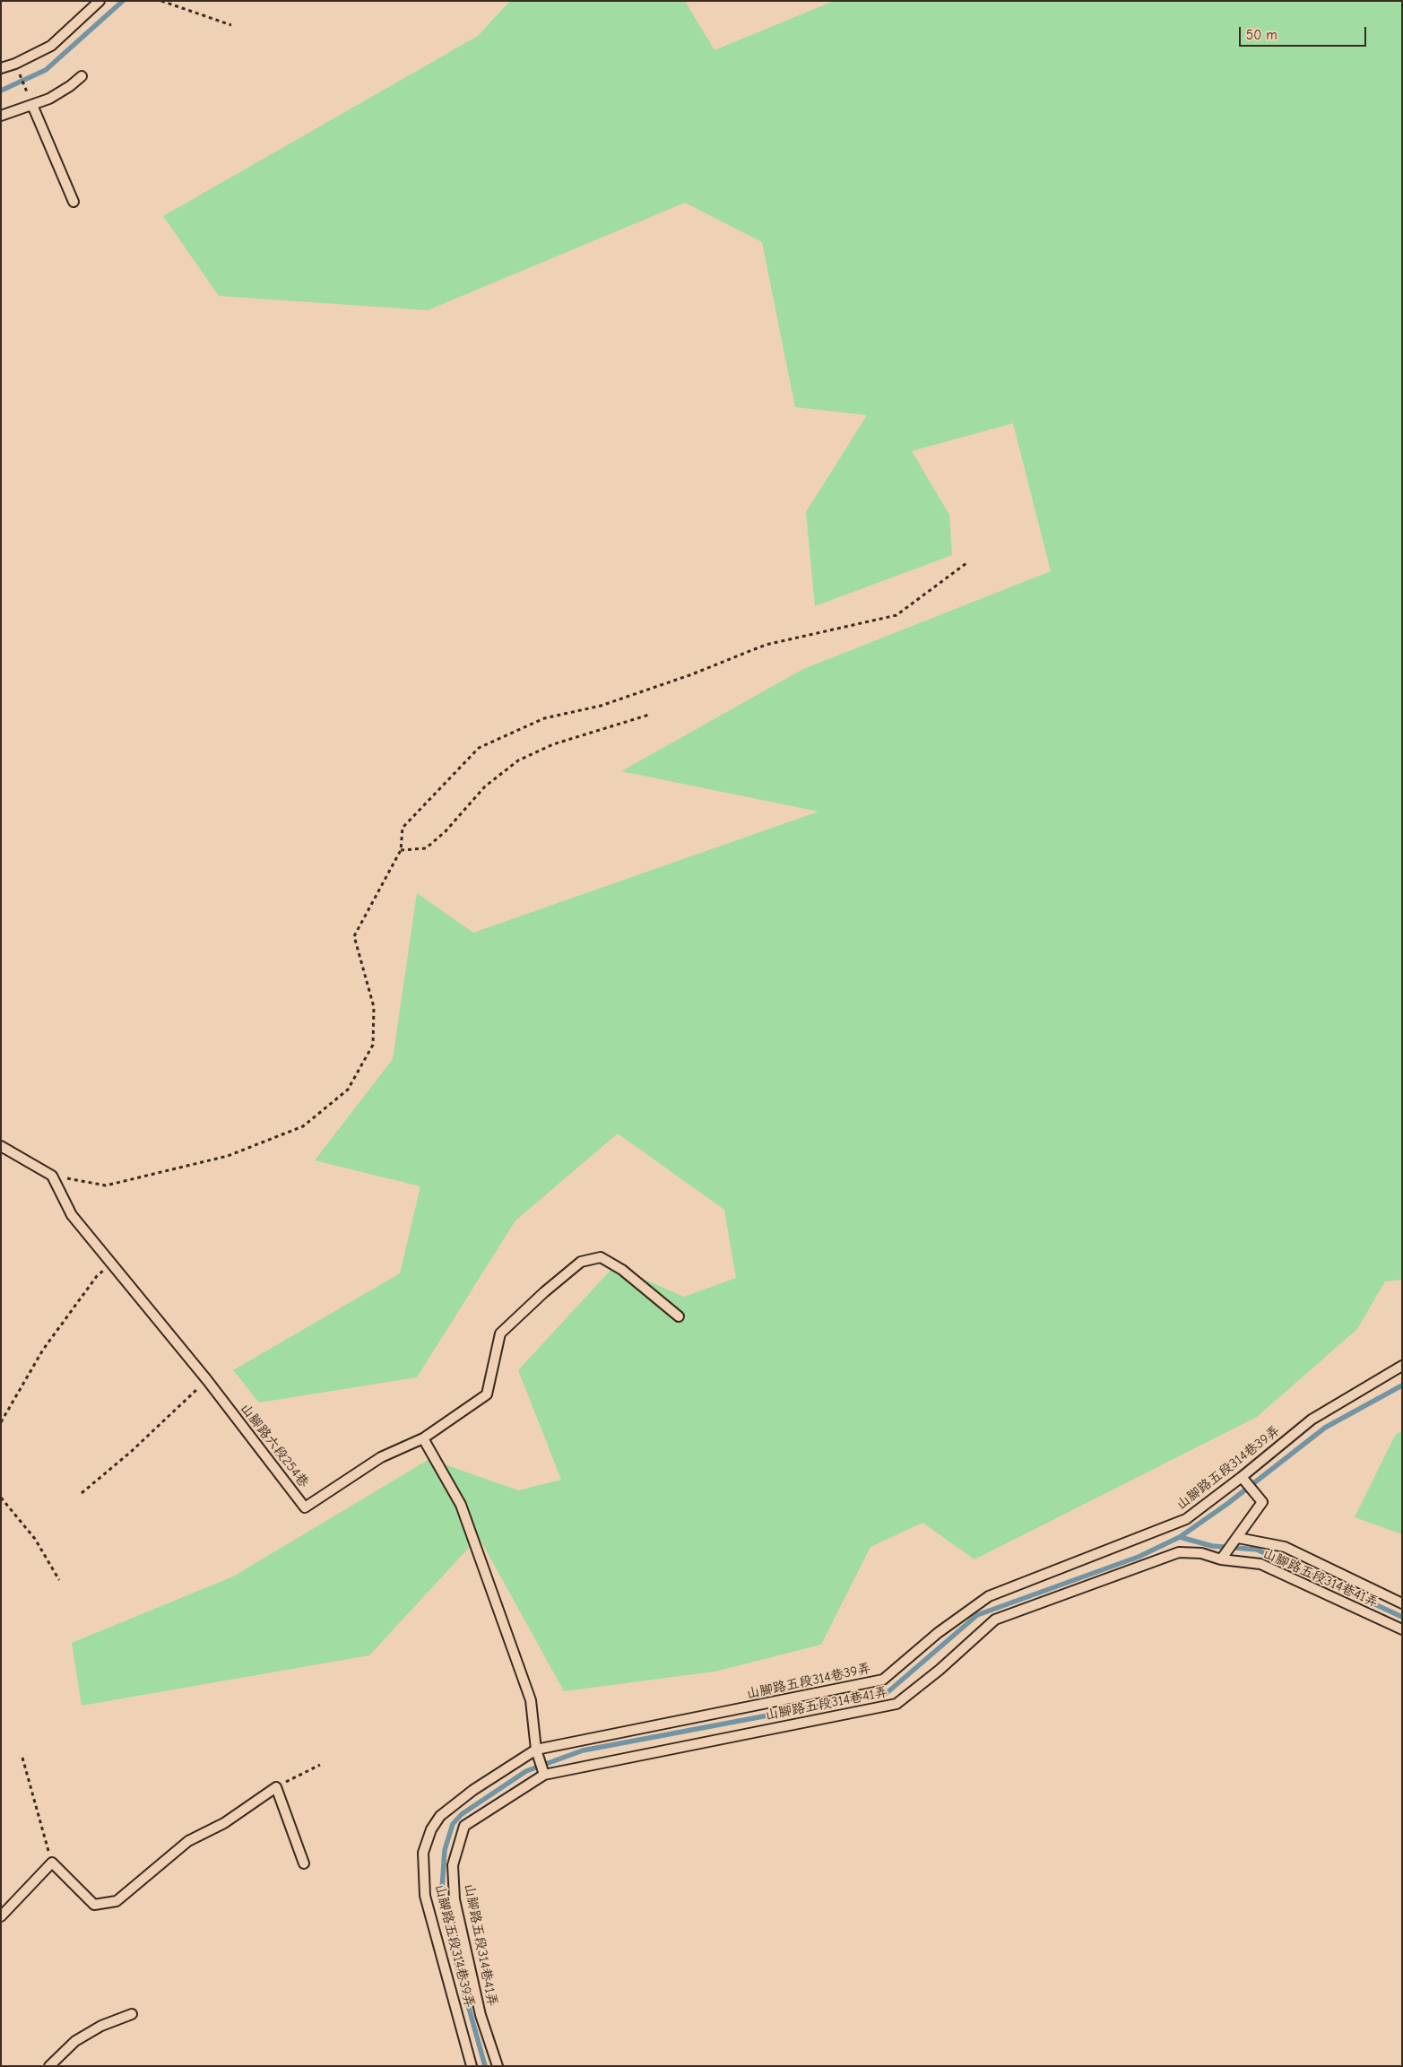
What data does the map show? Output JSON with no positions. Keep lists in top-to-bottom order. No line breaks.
{"streets":{"lane":["山腳路六段254巷","山腳路五段314巷39弄","山腳路五段314巷41弄"]},"scale_bar":"50 m"}
